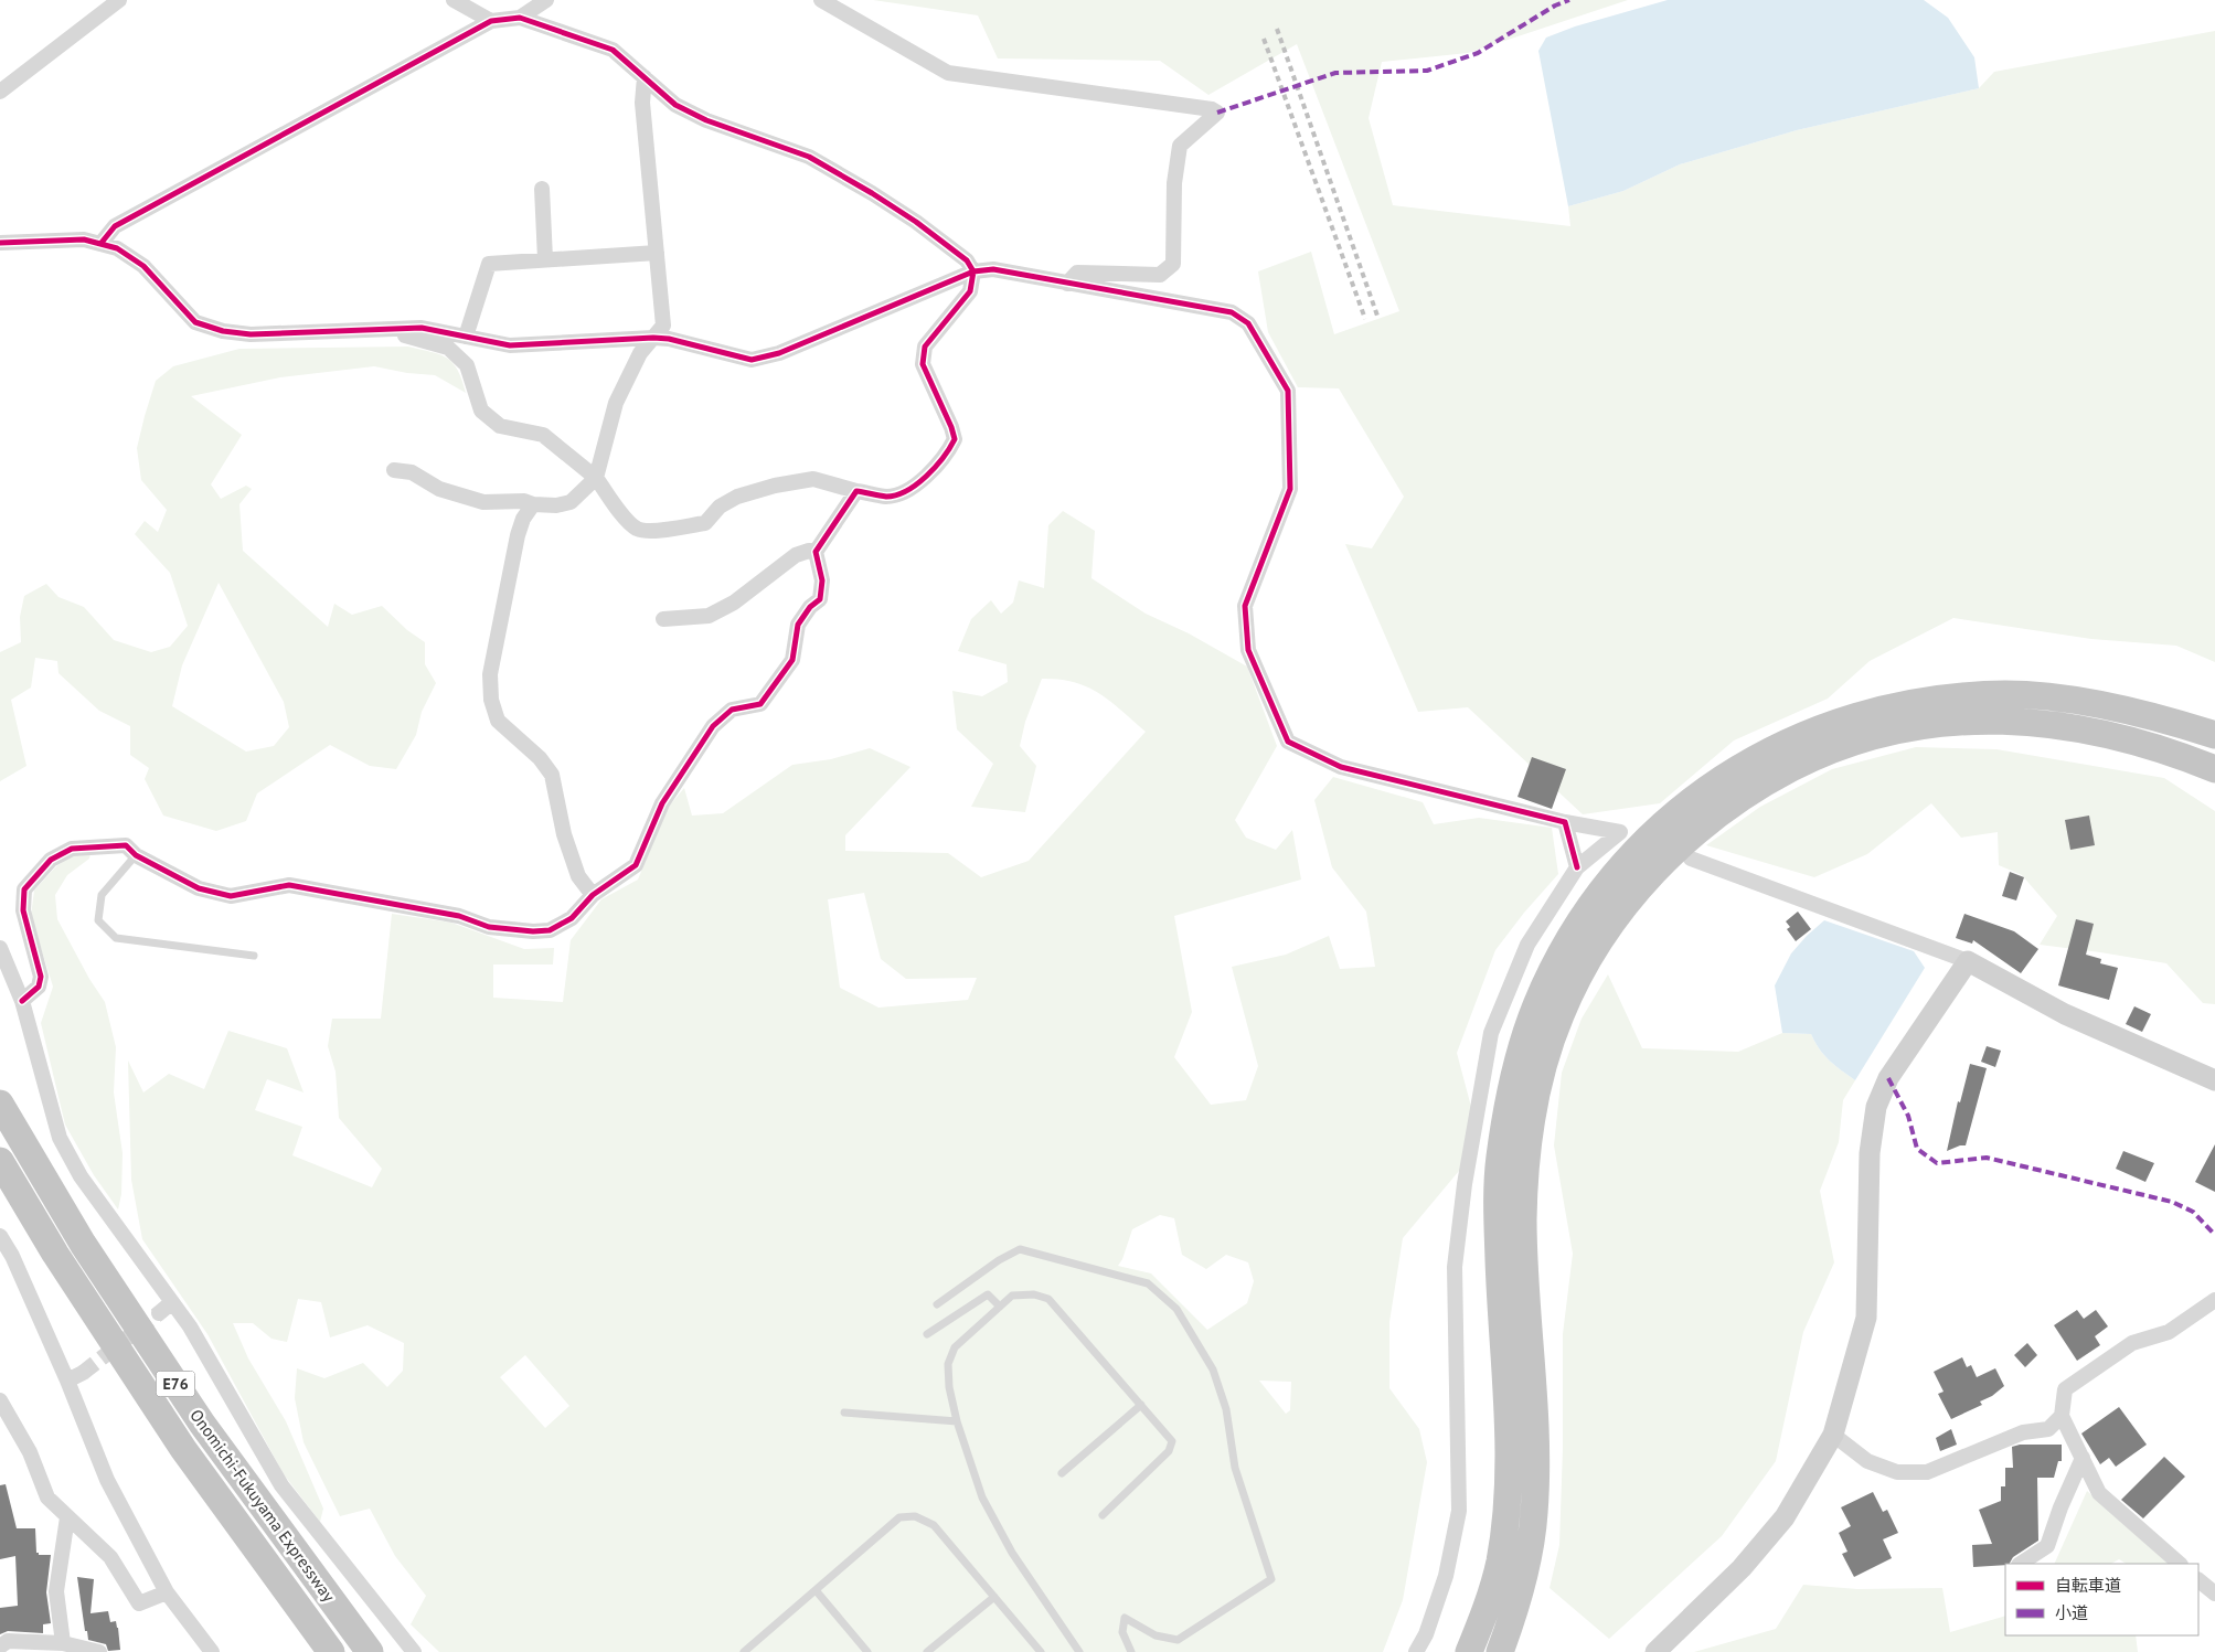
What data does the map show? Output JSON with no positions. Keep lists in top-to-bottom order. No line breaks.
{"streets":{"highway":["E76","Onomichi-Fukuyama Expressway"]},"legend":["自転車道","小道"]}
